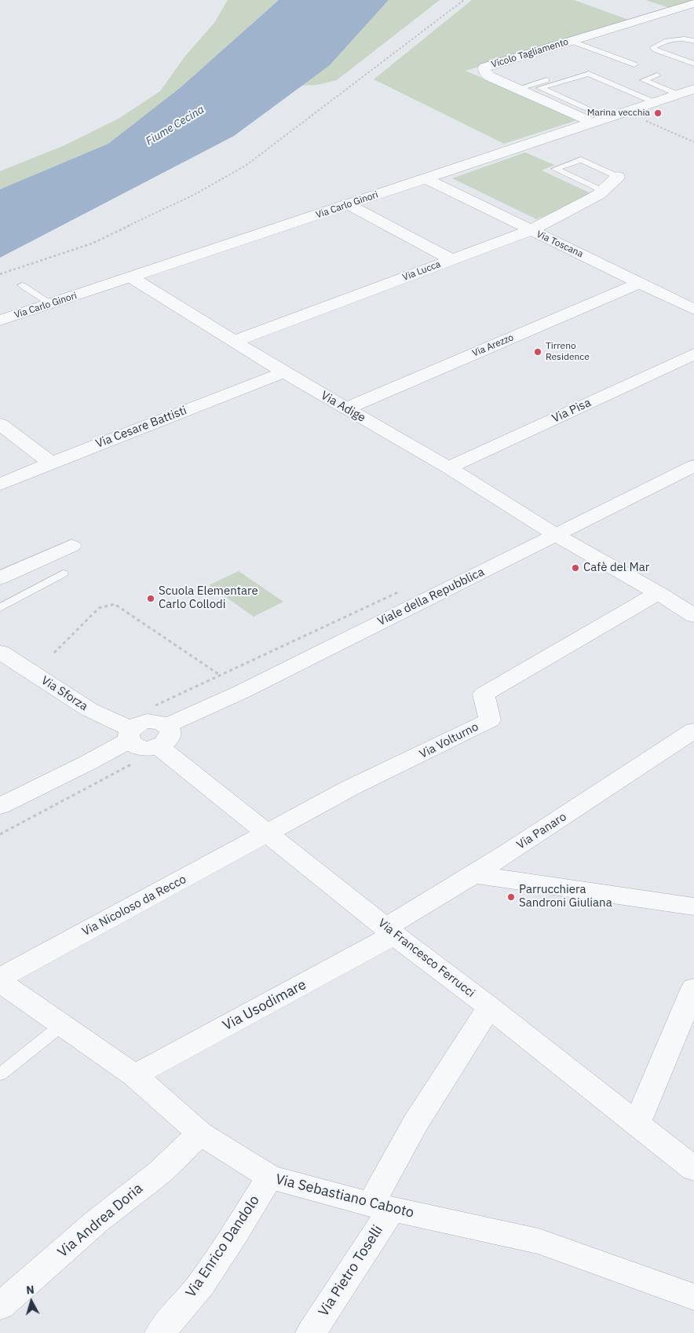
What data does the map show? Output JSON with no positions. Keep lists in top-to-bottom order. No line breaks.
{"streets":{"street":["Vicolo Tagliamento","Via Carlo Ginori","Via Toscana","Via Lucca","Via Arezzo","Via Adige","Via Pisa","Via Cesare Battisti","Viale della Repubblica","Via Sforza","Via Volturno","Via Panaro","Via Nicoloso da Recco","Via Francesco Ferrucci","Via Usodimare","Via Sebastiano Caboto","Via Andrea Doria","Via Enrico Dandolo","Via Pietro Toselli"]},"crossings":[["Vicolo Tagliamento","Via Carlo Ginori"],["Via Carlo Ginori","Via Toscana"],["Via Carlo Ginori","Via Adige"],["Via Toscana","Via Lucca"],["Via Toscana","Via Arezzo"],["Via Lucca","Via Adige"],["Via Arezzo","Via Adige"],["Via Adige","Via Pisa"],["Via Adige","Via Cesare Battisti"],["Via Adige","Viale della Repubblica"],["Via Adige","Via Volturno"],["Viale della Repubblica","Via Sforza"],["Viale della Repubblica","Via Francesco Ferrucci"],["Via Volturno","Via Nicoloso da Recco"],["Via Volturno","Via Francesco Ferrucci"],["Via Panaro","Via Francesco Ferrucci"],["Via Panaro","Via Usodimare"],["Via Nicoloso da Recco","Via Francesco Ferrucci"],["Via Francesco Ferrucci","Via Usodimare"],["Via Francesco Ferrucci","Via Pietro Toselli"],["Via Usodimare","Via Sebastiano Caboto"],["Via Sebastiano Caboto","Via Andrea Doria"],["Via Sebastiano Caboto","Via Enrico Dandolo"],["Via Sebastiano Caboto","Via Pietro Toselli"]],"water":["Fiume Cecina"],"places":["Marina vecchia","Tirreno Residence","Cafè del Mar","Scuola Elementare Carlo Collodi","Parrucchiera Sandroni Giuliana"],"north":"top"}
